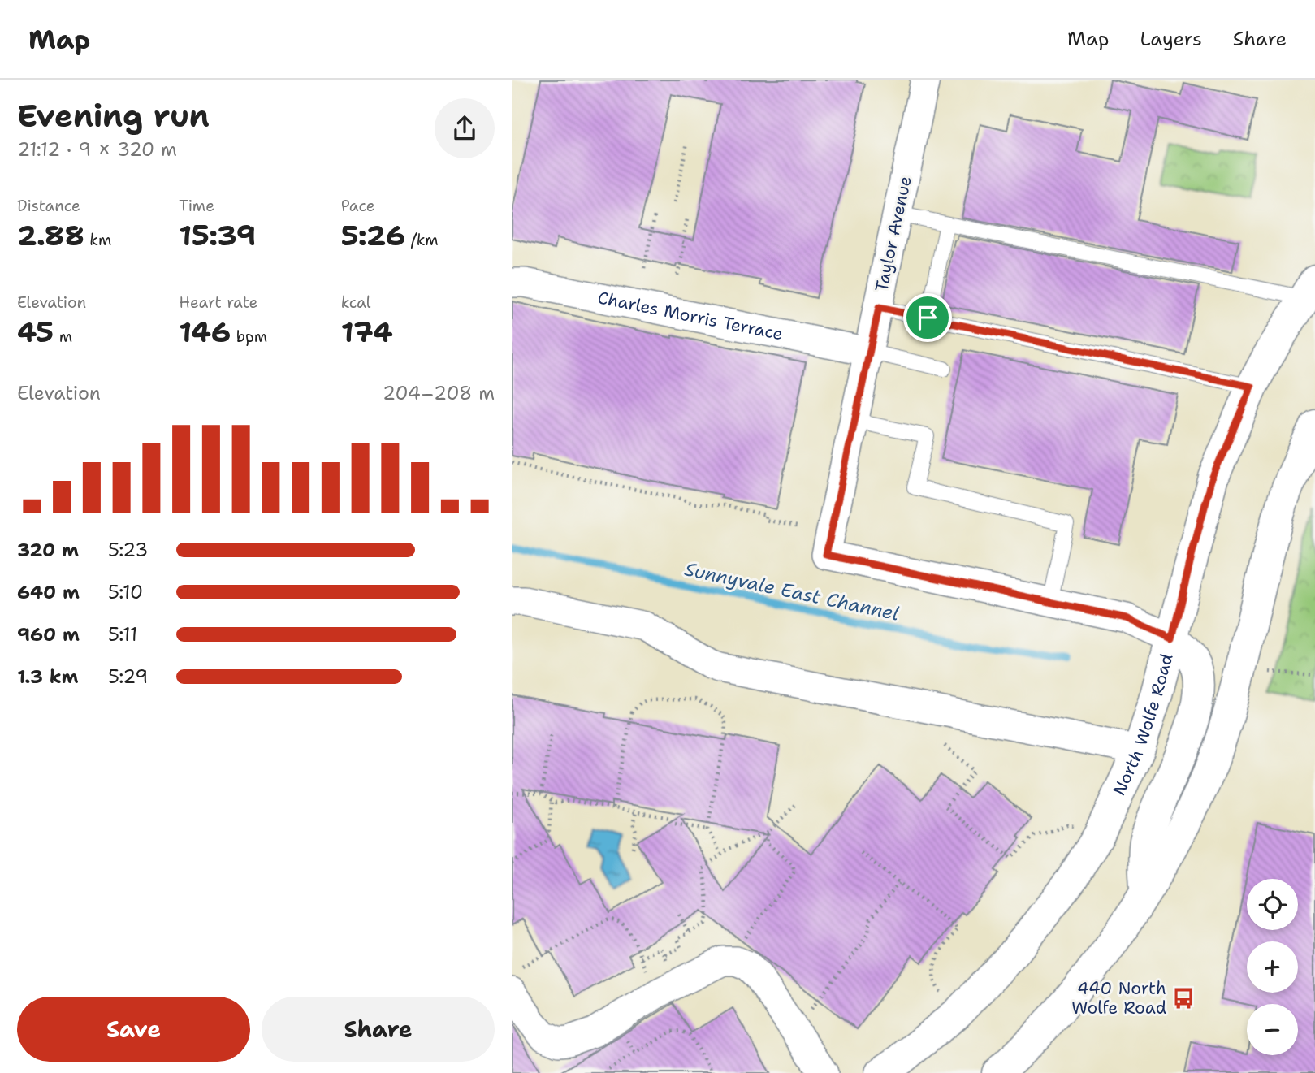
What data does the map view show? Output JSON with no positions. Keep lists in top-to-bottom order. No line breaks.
{"streets":{"main road":["North Wolfe Road"],"street":["Taylor Avenue","Charles Morris Terrace"]},"crossings":[["Taylor Avenue","Charles Morris Terrace"]],"water":["Sunnyvale East Channel"],"places":{"bus stop":["440 North Wolfe Road"]},"page":{"header":"Map","nav":["Map","Layers","Share"],"heading":["Evening run","21:12 · 9 × 320 m"],"stats":[["Distance","2.88 km"],["Time","15:39"],["Pace","5:26 /km"],["Elevation","45 m"],["Heart rate","146 bpm"],["kcal","174"]],"chart":["Elevation","204–208 m"],"list":[{"name":"320 m","note":"5:23"},{"name":"640 m","note":"5:10"},{"name":"960 m","note":"5:11"},{"name":"1.3 km","note":"5:29"}],"map_buttons":["+","−"],"buttons":["Save","Share"]}}
